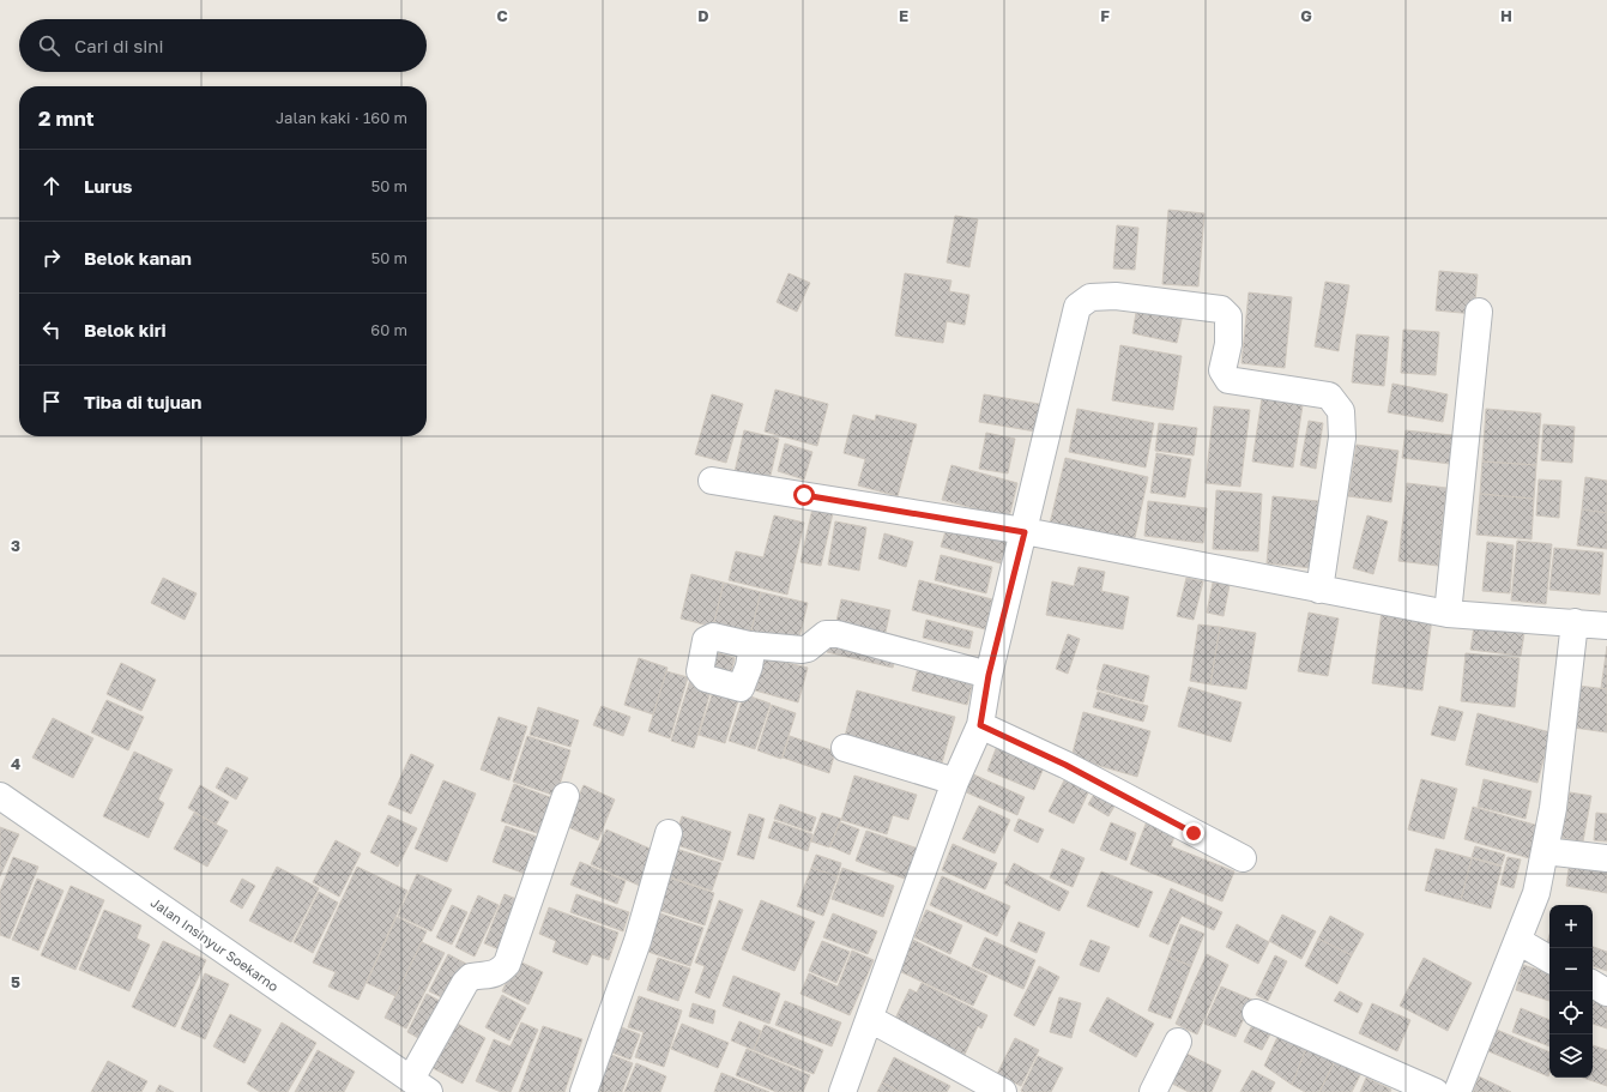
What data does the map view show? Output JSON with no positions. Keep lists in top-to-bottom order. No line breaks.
{"streets":{"street":["Jalan Insinyur Soekarno"]},"page":{"search":"Cari di sini","heading":["2 mnt","Jalan kaki · 160 m"],"list":[["Lurus","50 m"],["Belok kanan","50 m"],["Belok kiri","60 m"],"Tiba di tujuan"],"map_buttons":["+","−"]},"grid":{"columns":["C","D","E","F","G","H"],"rows":["3","4","5"]}}
